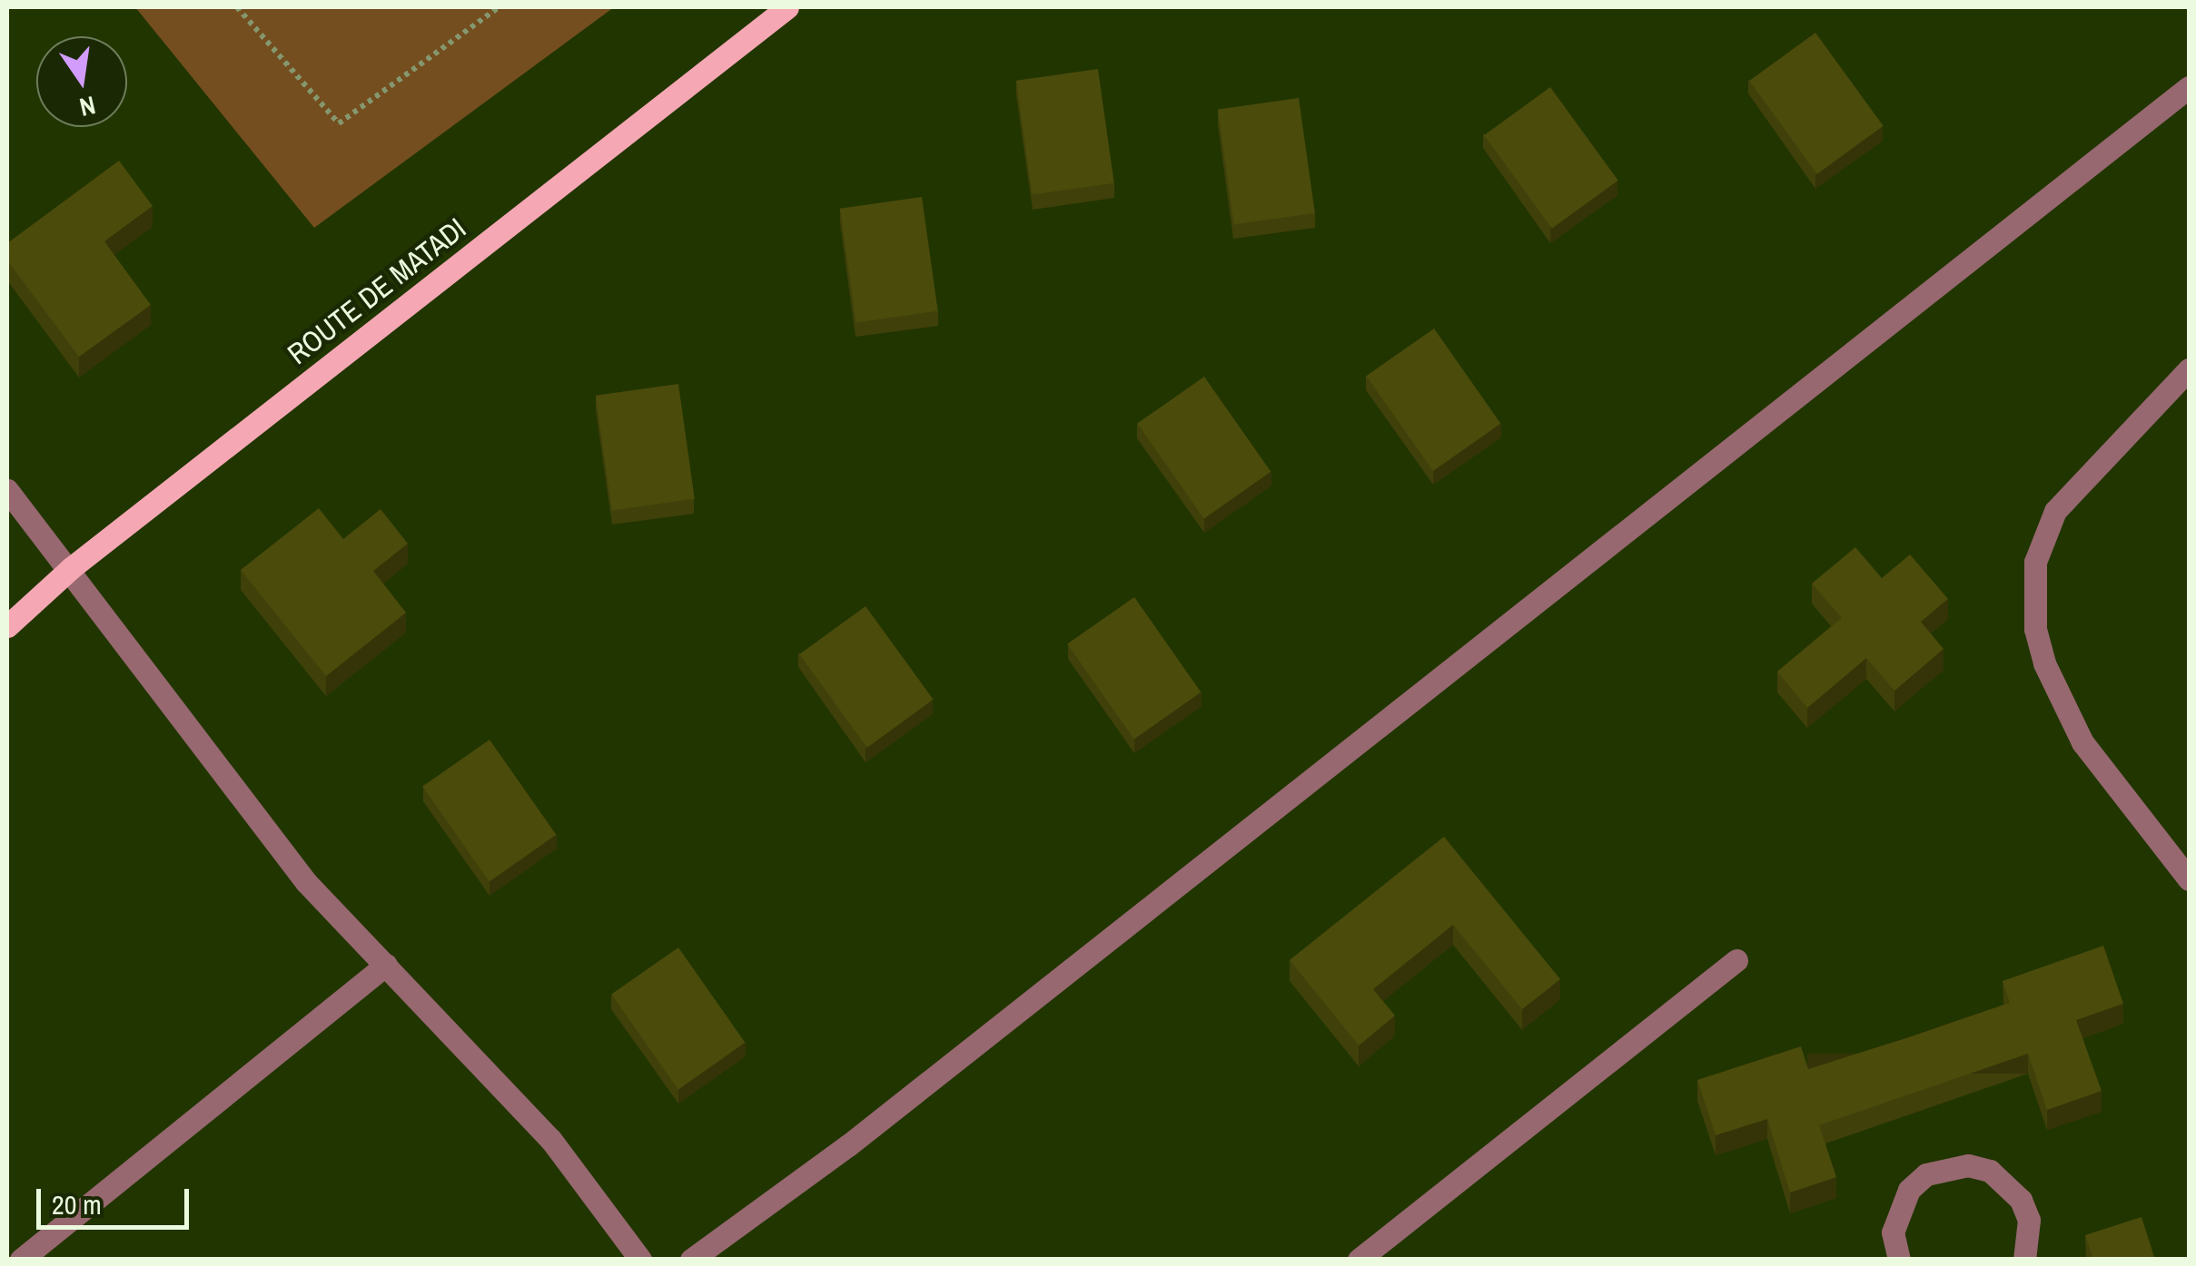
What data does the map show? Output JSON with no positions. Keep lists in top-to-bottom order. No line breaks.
{"streets":{"main road":["ROUTE DE MATADI"]},"scale_bar":"20 m","north":"bottom"}
